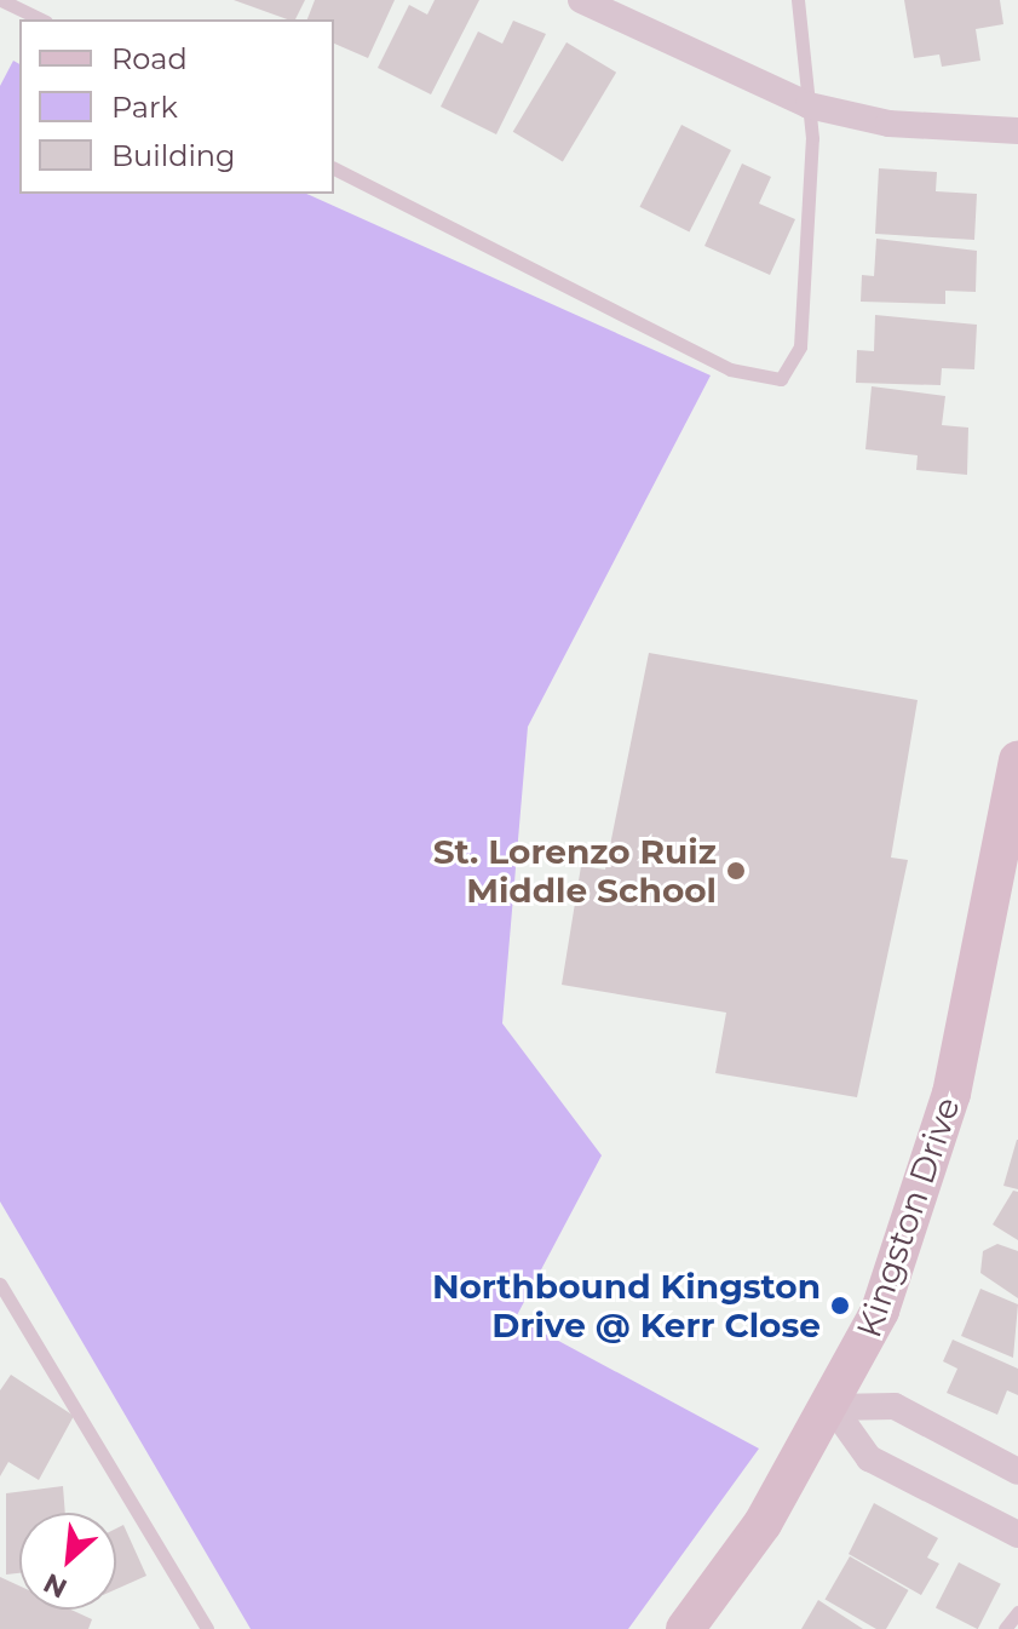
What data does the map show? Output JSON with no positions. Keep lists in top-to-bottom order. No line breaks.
{"streets":{"street":["Kingston Drive"]},"places":["St. Lorenzo Ruiz Middle School","Northbound Kingston Drive @ Kerr Close"],"legend":["Road","Park","Building"],"north":"bottom left"}
